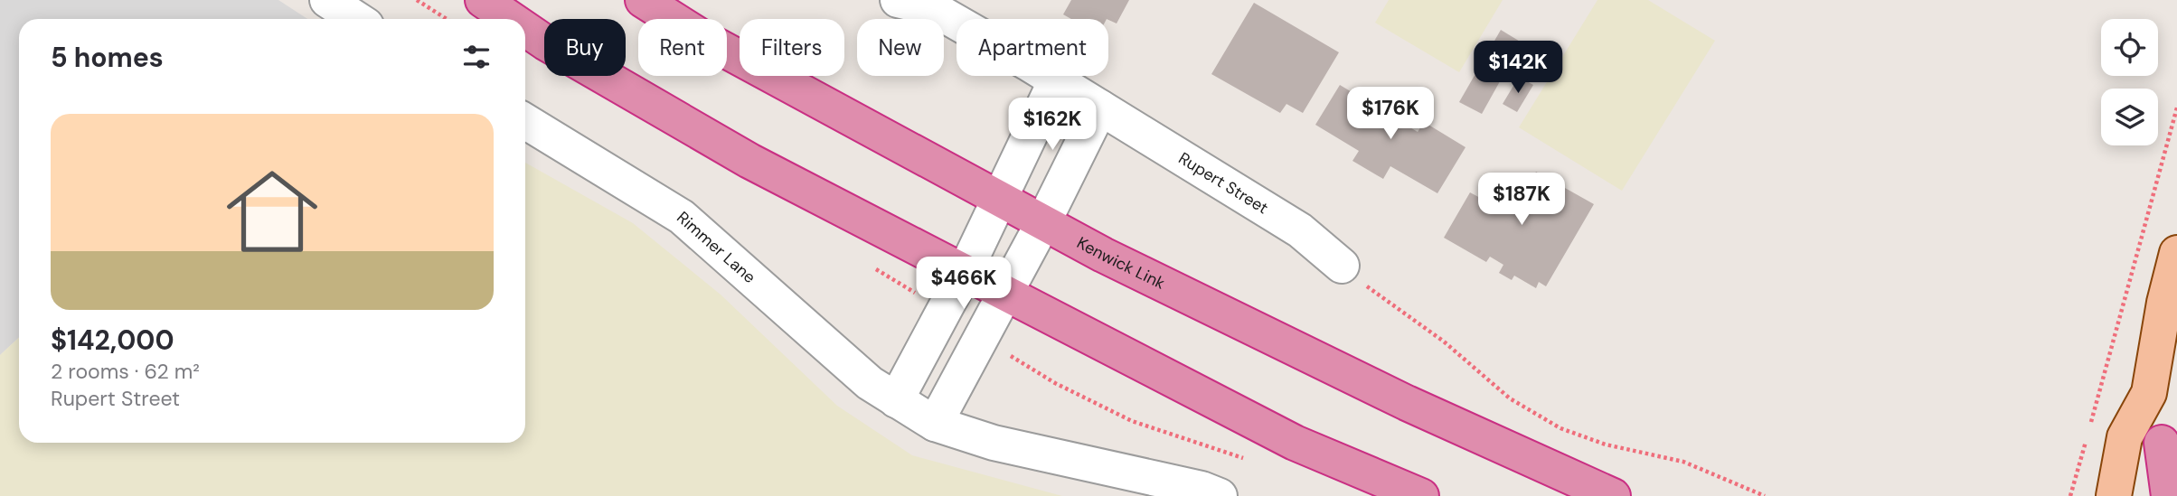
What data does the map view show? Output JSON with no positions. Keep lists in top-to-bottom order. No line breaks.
{"streets":{"highway":["Kenwick Link"],"street":["Rupert Street","Rimmer Lane"]},"page":{"chip":["Buy","Rent","Filters","New","Apartment"],"heading":"5 homes","price":["$142K","$176K","$162K","$187K","$466K"],"list":[{"name":"$142,000","note":"2 rooms · 62 m² · Rupert Street"}]}}
